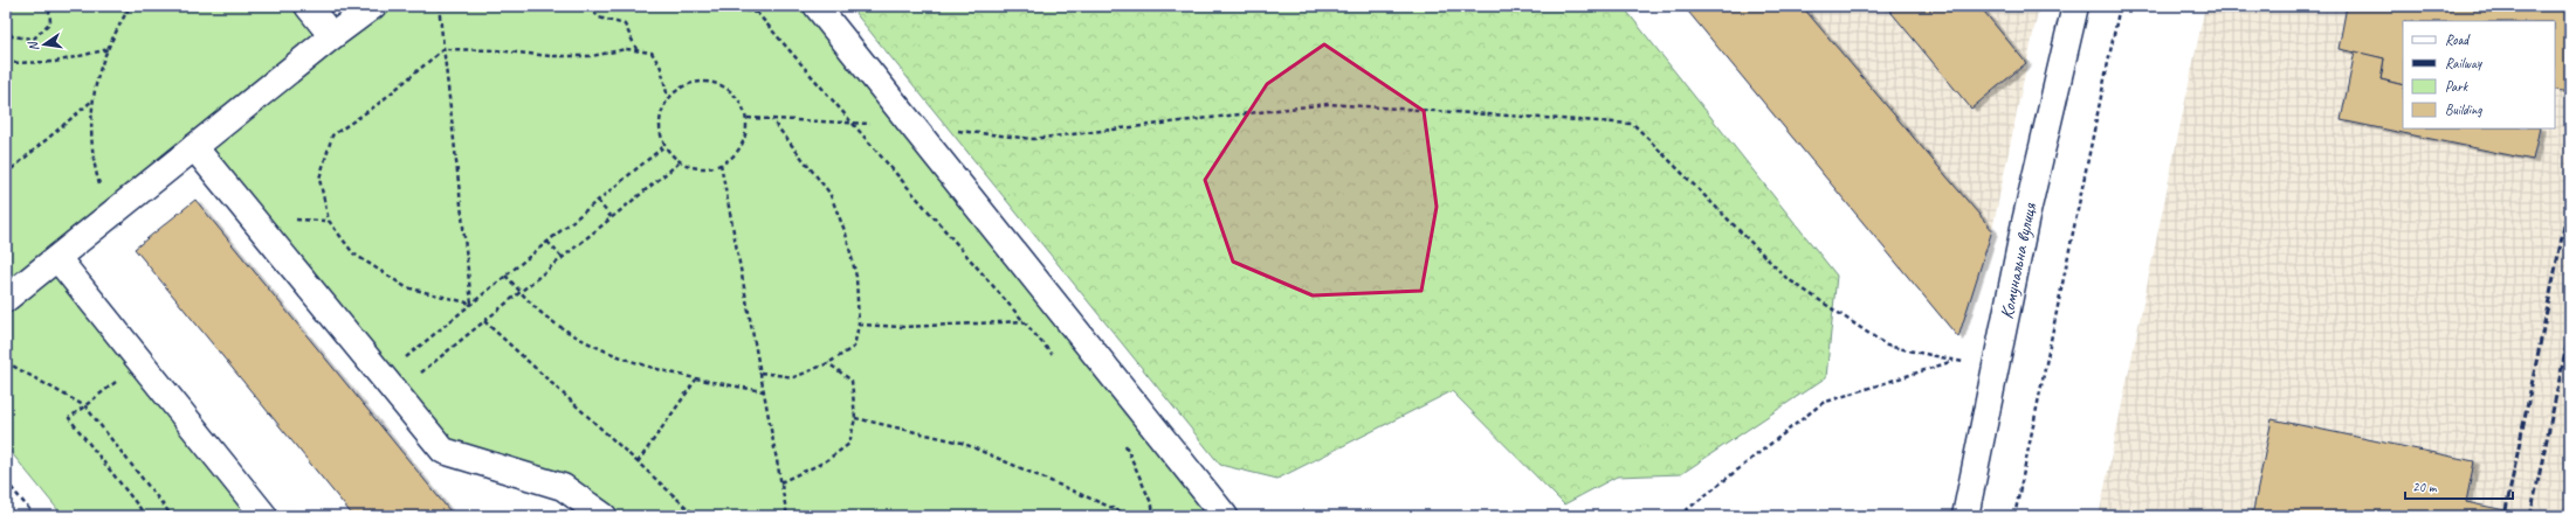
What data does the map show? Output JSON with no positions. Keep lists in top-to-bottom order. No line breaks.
{"streets":{"street":["Комунальна вулиця"]},"legend":["Road","Railway","Park","Building"],"scale_bar":"20 m","north":"left"}
